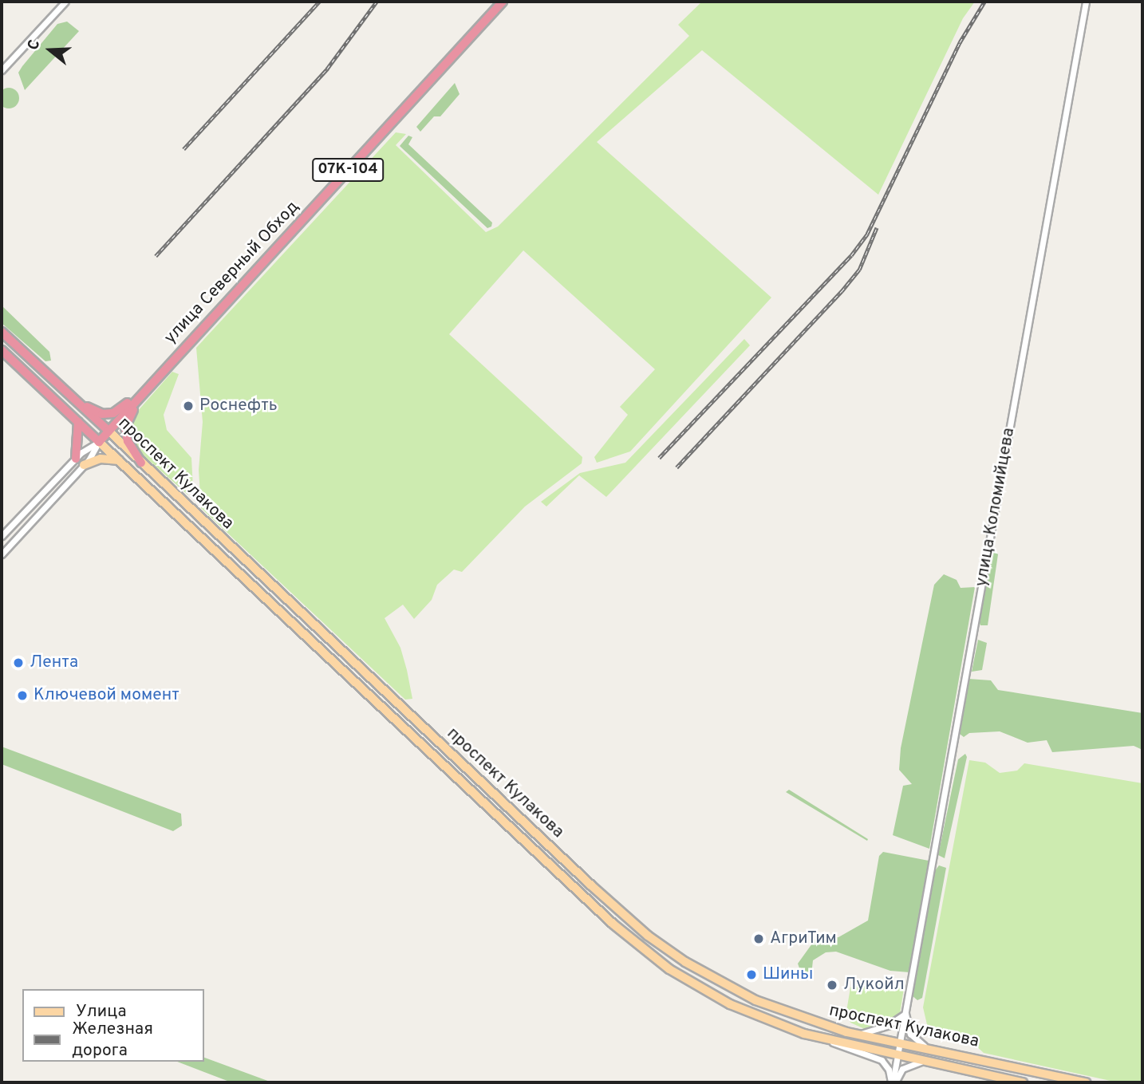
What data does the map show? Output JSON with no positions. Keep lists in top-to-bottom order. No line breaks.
{"streets":{"highway":["07К-104","улица Северный Обход","проспект Кулакова"],"street":["улица Коломийцева"]},"crossings":[["улица Северный Обход","проспект Кулакова"],["проспект Кулакова","улица Коломийцева"]],"places":["Роснефть","Лента","Ключевой момент","АгриТим","Шины","Лукойл"],"legend":["Улица","Железная дорога"],"north":"left"}
